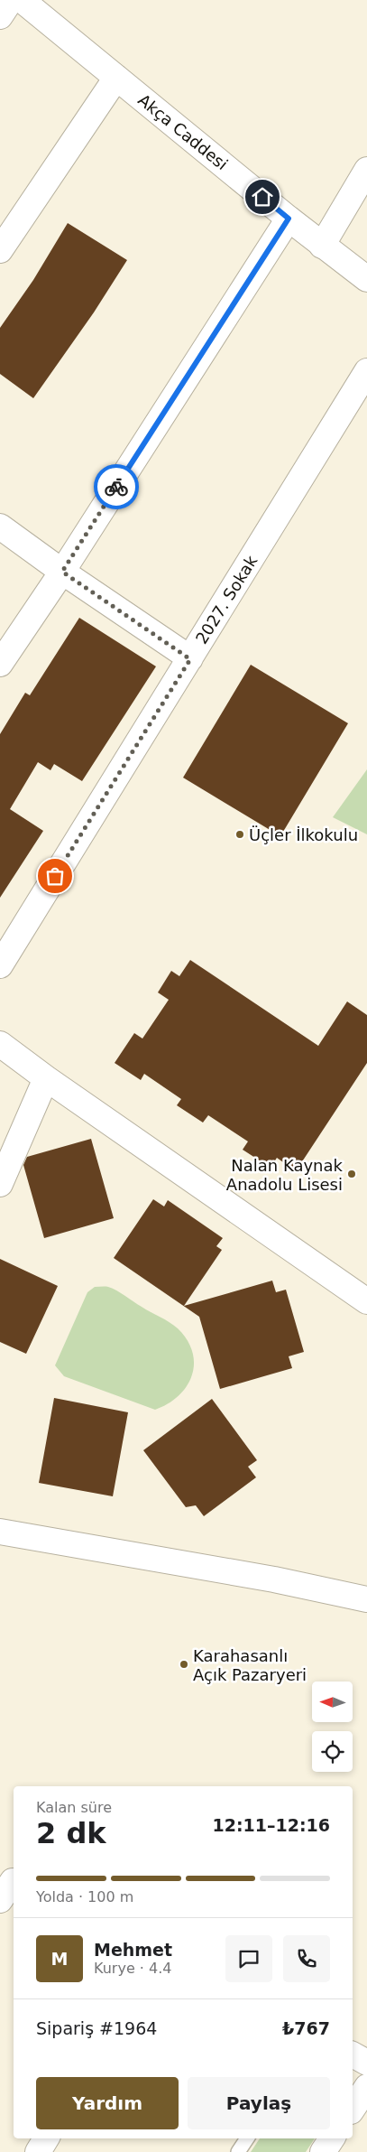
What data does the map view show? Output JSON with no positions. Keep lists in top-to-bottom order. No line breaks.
{"streets":{"street":["Akça Caddesi","2027. Sokak"]},"places":["Üçler İlkokulu","Nalan Kaynak Anadolu Lisesi","Karahasanlı Açık Pazaryeri"],"north":"left","page":{"heading":["2 dk","Kalan süre","12:11–12:16"],"panel":["Mehmet","Kurye · 4.4","Sipariş #1964","₺767"],"bar":"Yolda · 100 m","round":"M","buttons":["Yardım","Paylaş"]}}
